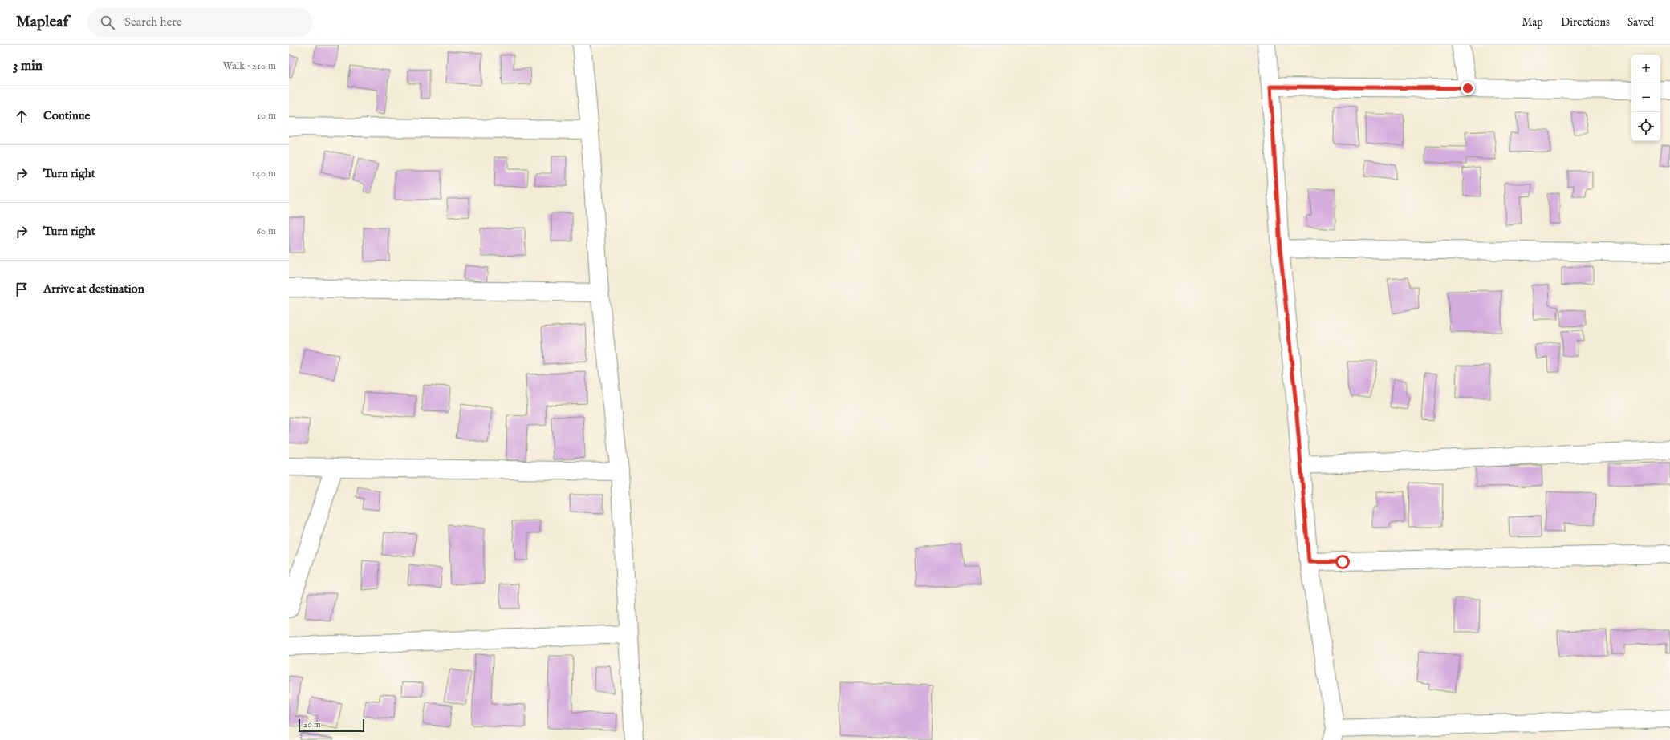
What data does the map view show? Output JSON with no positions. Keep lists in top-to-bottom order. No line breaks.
{"scale_bar":"20 m","page":{"header":"Mapleaf","search":"Search here","nav":["Map","Directions","Saved"],"heading":["3 min","Walk · 210 m"],"map_buttons":["+","−"],"list":[["Continue","10 m"],["Turn right","140 m"],["Turn right","60 m"],"Arrive at destination"],"scale":"20 m"}}
